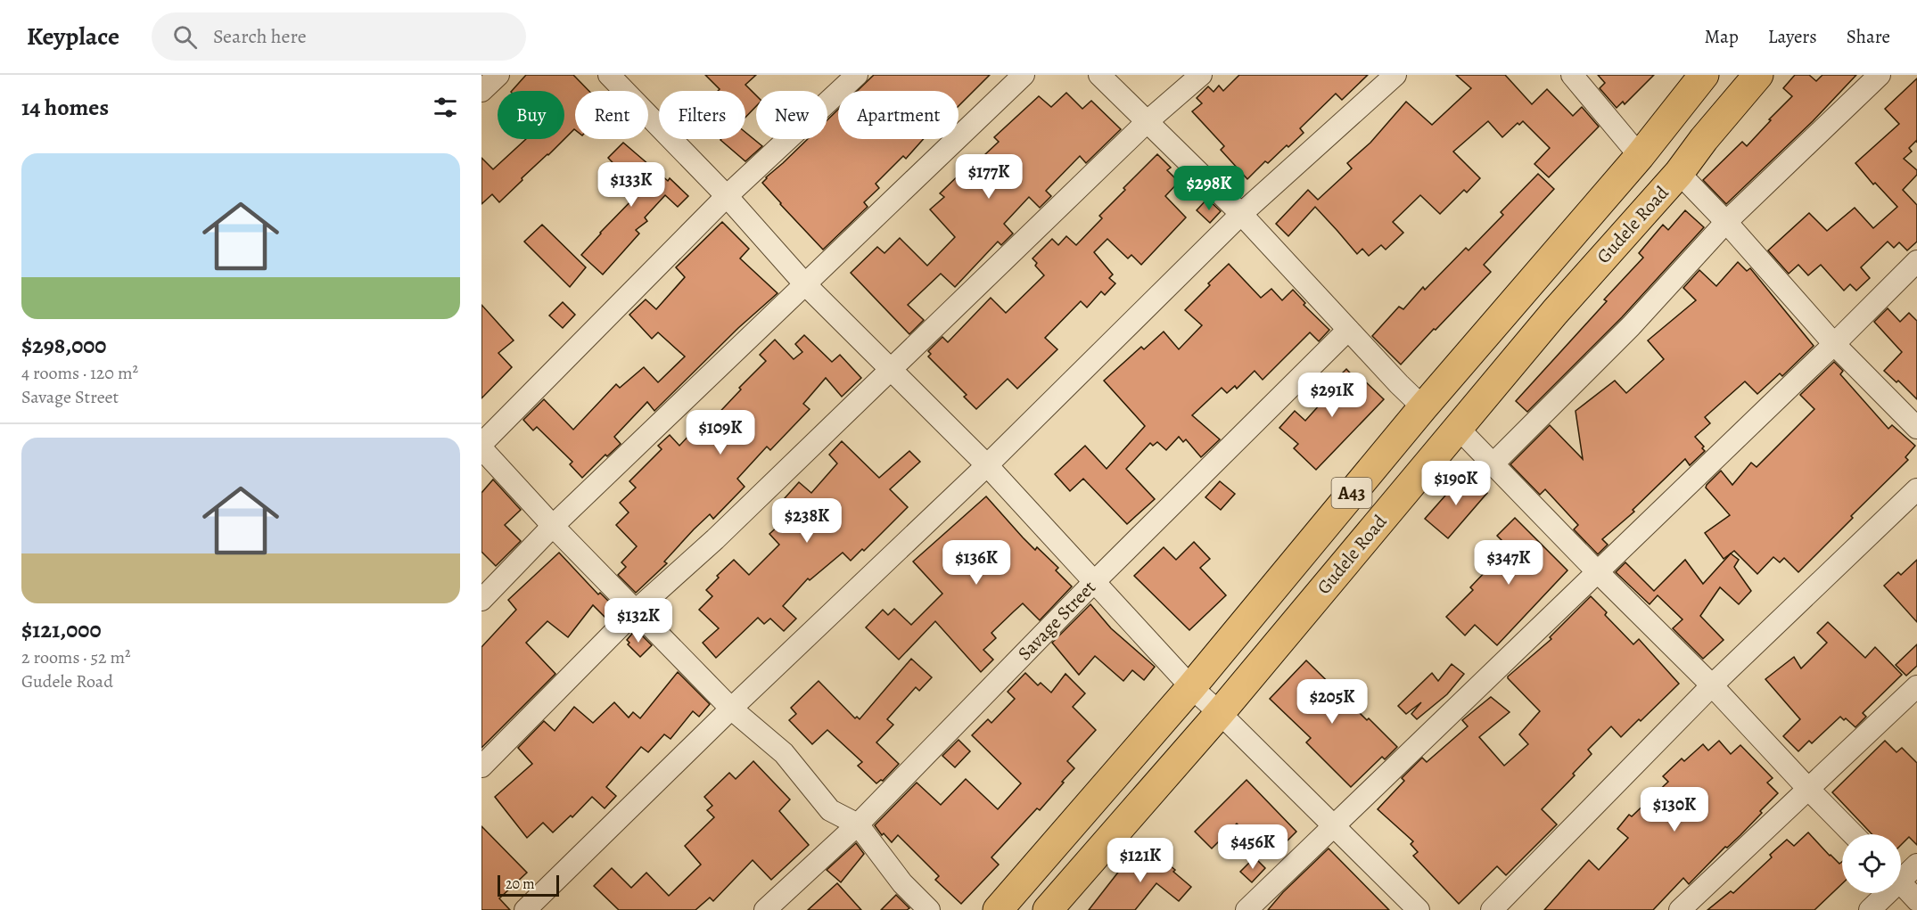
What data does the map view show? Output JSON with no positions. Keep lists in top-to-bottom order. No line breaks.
{"streets":{"highway":["Gudele Road","A43"],"street":["Savage Street"]},"scale_bar":"20 m","page":{"header":"Keyplace","search":"Search here","nav":["Map","Layers","Share"],"heading":"14 homes","chip":["Buy","Rent","Filters","New","Apartment"],"list":[{"name":"$298,000","note":"4 rooms · 120 m² · Savage Street"},{"name":"$121,000","note":"2 rooms · 52 m² · Gudele Road"}],"price":["$177K","$133K","$298K","$291K","$109K","$190K","$238K","$136K","$347K","$132K","$205K","$130K","$456K","$121K"],"scale":"20 m"}}
